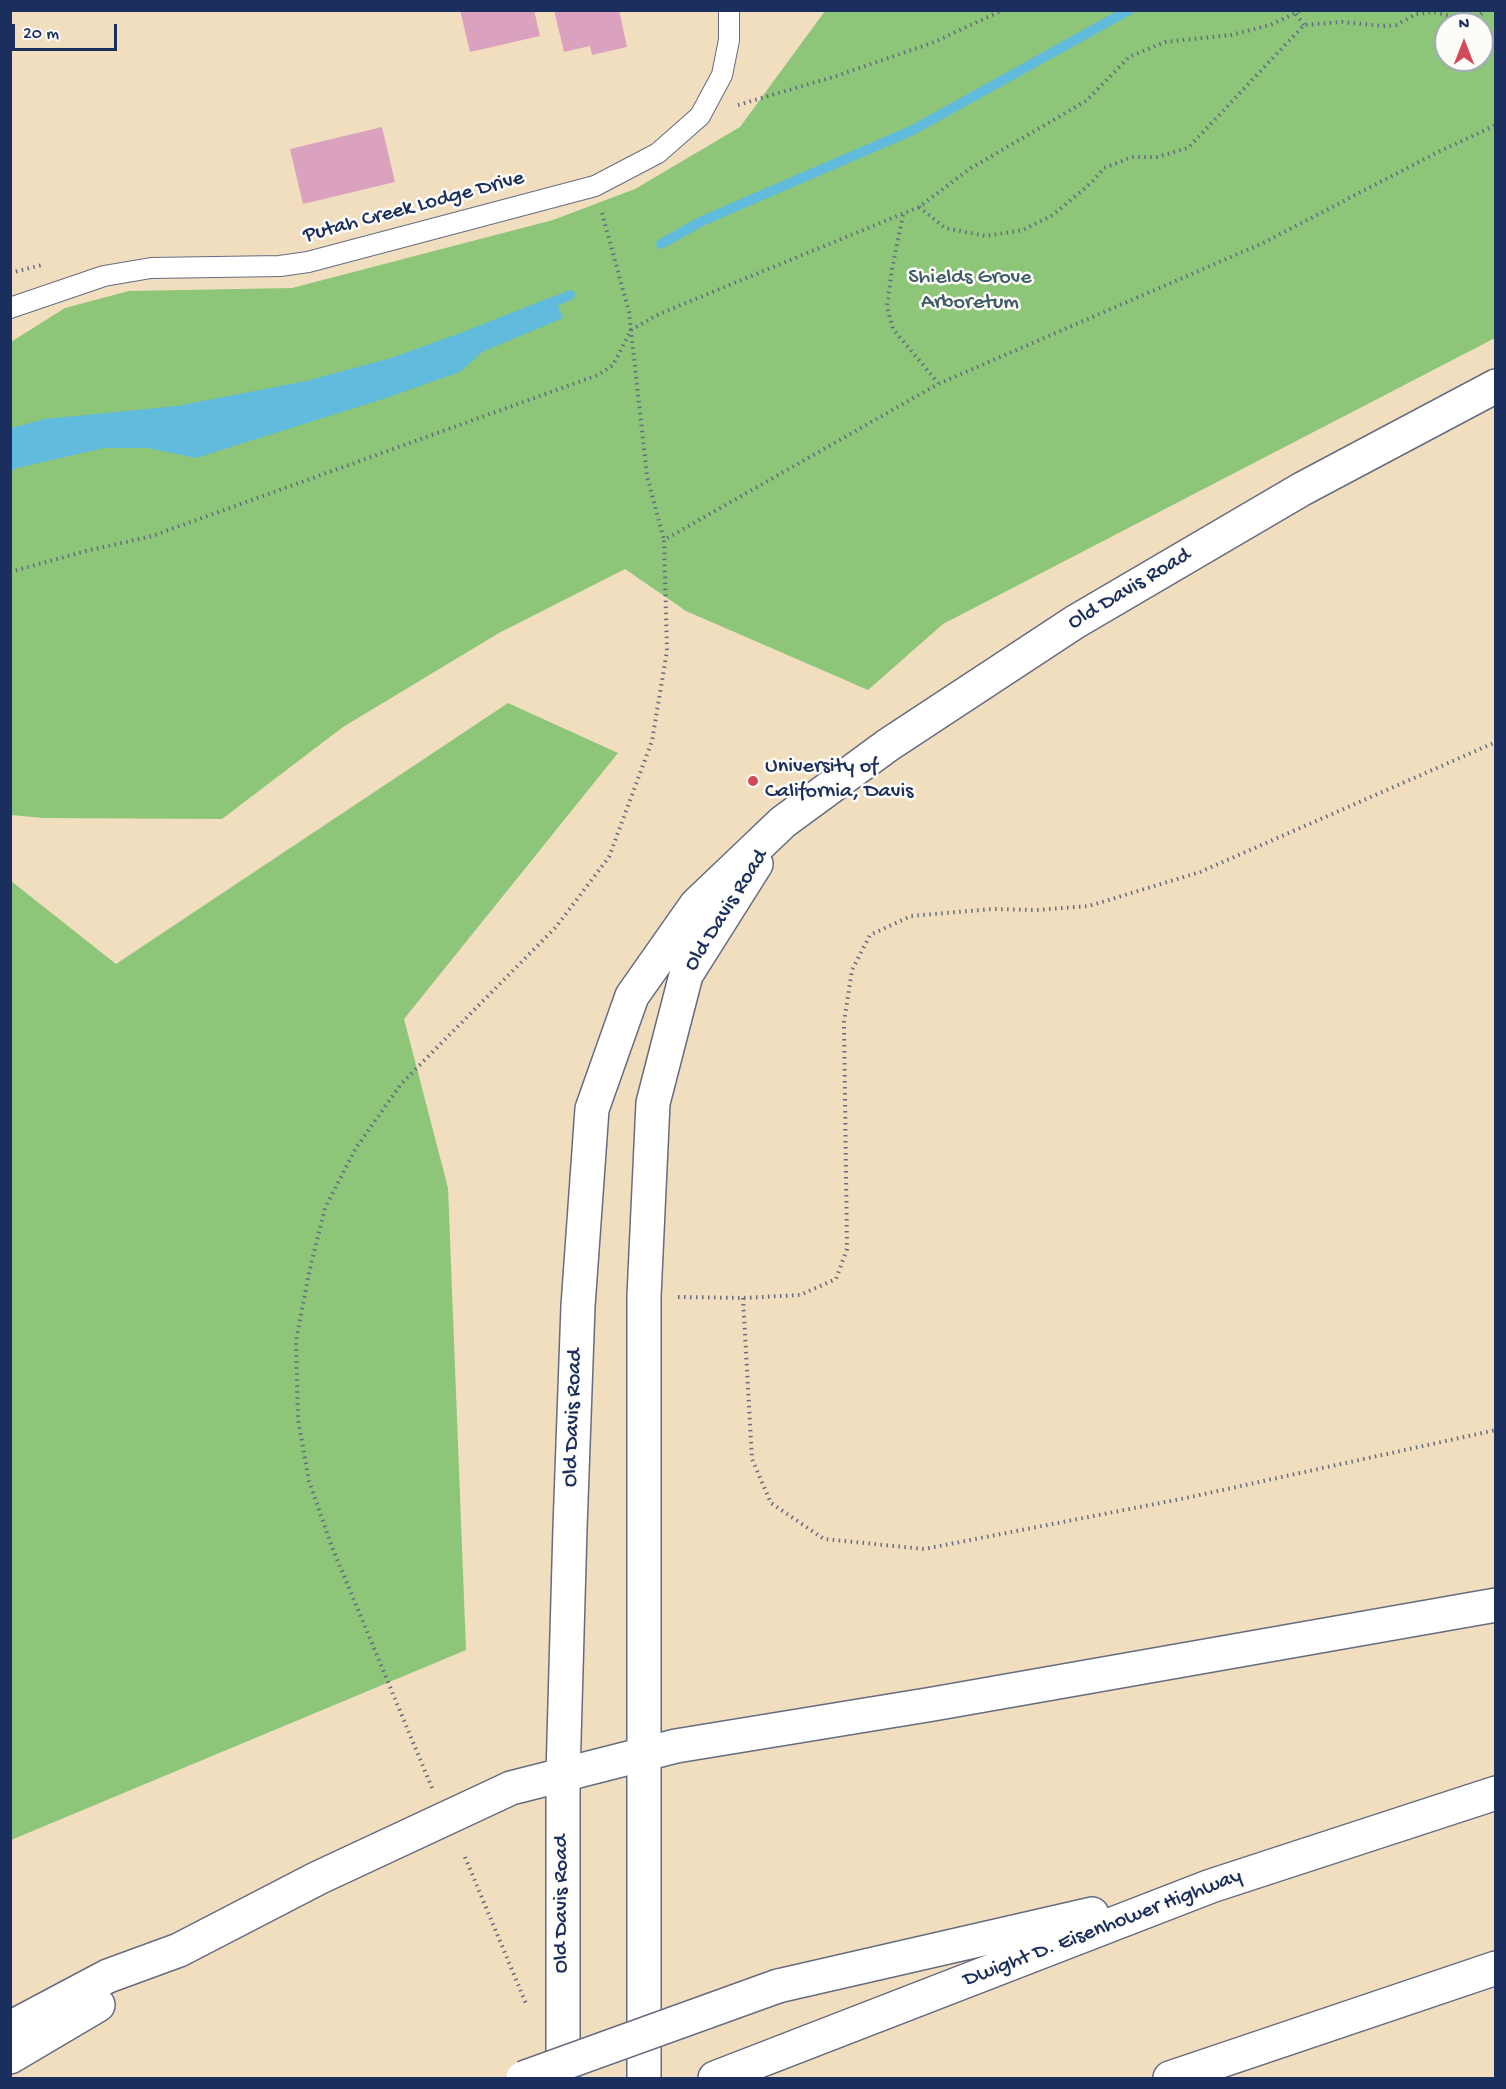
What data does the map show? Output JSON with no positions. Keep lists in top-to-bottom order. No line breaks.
{"streets":{"main road":["Old Davis Road","Dwight D. Eisenhower Highway"],"lane":["Putah Creek Lodge Drive"]},"parks":["Shields Grove Arboretum"],"places":["University of California, Davis"],"scale_bar":"20 m","north":"top"}
